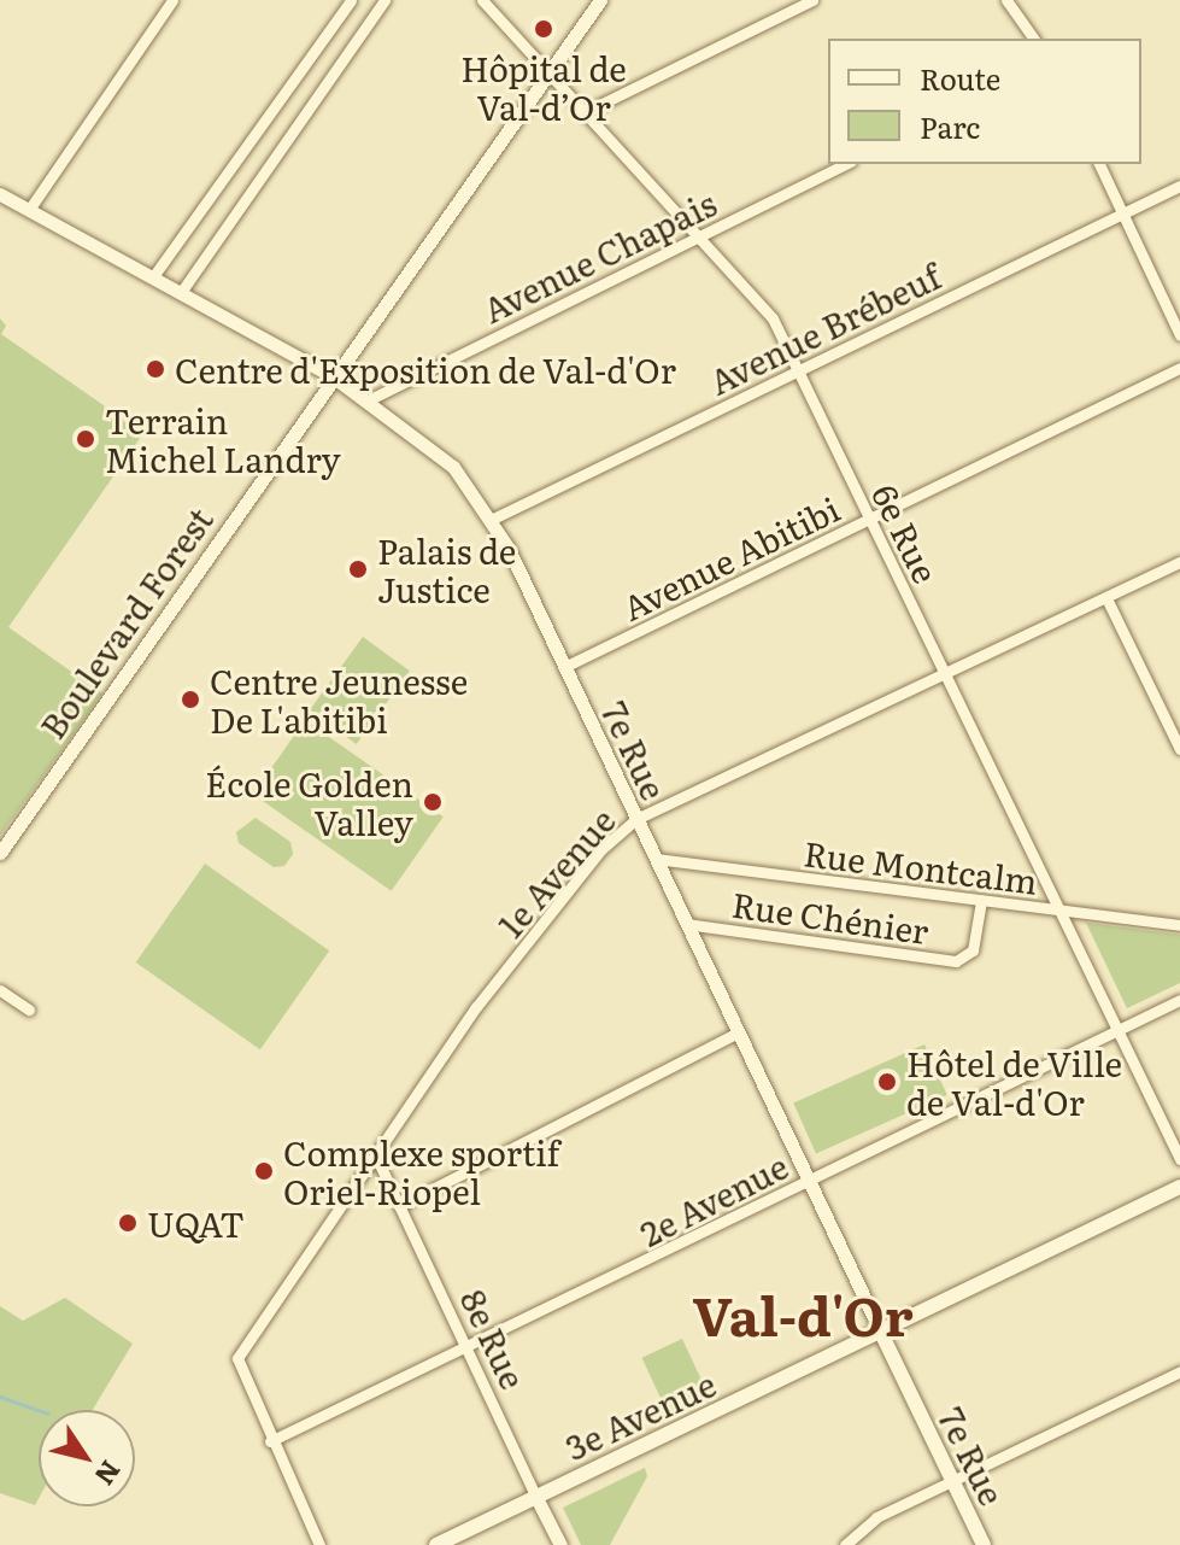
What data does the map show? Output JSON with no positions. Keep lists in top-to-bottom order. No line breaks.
{"streets":{"main road":["7e Rue","3e Avenue"],"street":["Avenue Chapais","Avenue Brébeuf","6e Rue","Avenue Abitibi","Boulevard Forest","Rue Montcalm","1e Avenue","Rue Chénier","2e Avenue","8e Rue"]},"crossings":[["Avenue Chapais","6e Rue"],["Avenue Chapais","7e Rue"],["Avenue Brébeuf","6e Rue"],["Avenue Brébeuf","7e Rue"],["6e Rue","Avenue Abitibi"],["6e Rue","Boulevard Forest"],["6e Rue","Rue Montcalm"],["6e Rue","1e Avenue"],["6e Rue","2e Avenue"],["Avenue Abitibi","7e Rue"],["Boulevard Forest","7e Rue"],["7e Rue","Rue Montcalm"],["7e Rue","1e Avenue"],["7e Rue","Rue Chénier"],["7e Rue","2e Avenue"],["7e Rue","3e Avenue"],["Rue Montcalm","Rue Chénier"],["1e Avenue","2e Avenue"],["1e Avenue","8e Rue"],["2e Avenue","8e Rue"],["8e Rue","3e Avenue"]],"districts":["Val-d'Or"],"places":["Hôpital de Val-d’Or","Centre d'Exposition de Val-d'Or","Terrain Michel Landry","Palais de Justice","Centre Jeunesse De L'abitibi","École Golden Valley","Hôtel de Ville de Val-d'Or","Complexe sportif Oriel-Riopel","UQAT"],"legend":["Route","Parc"],"north":"bottom right"}
